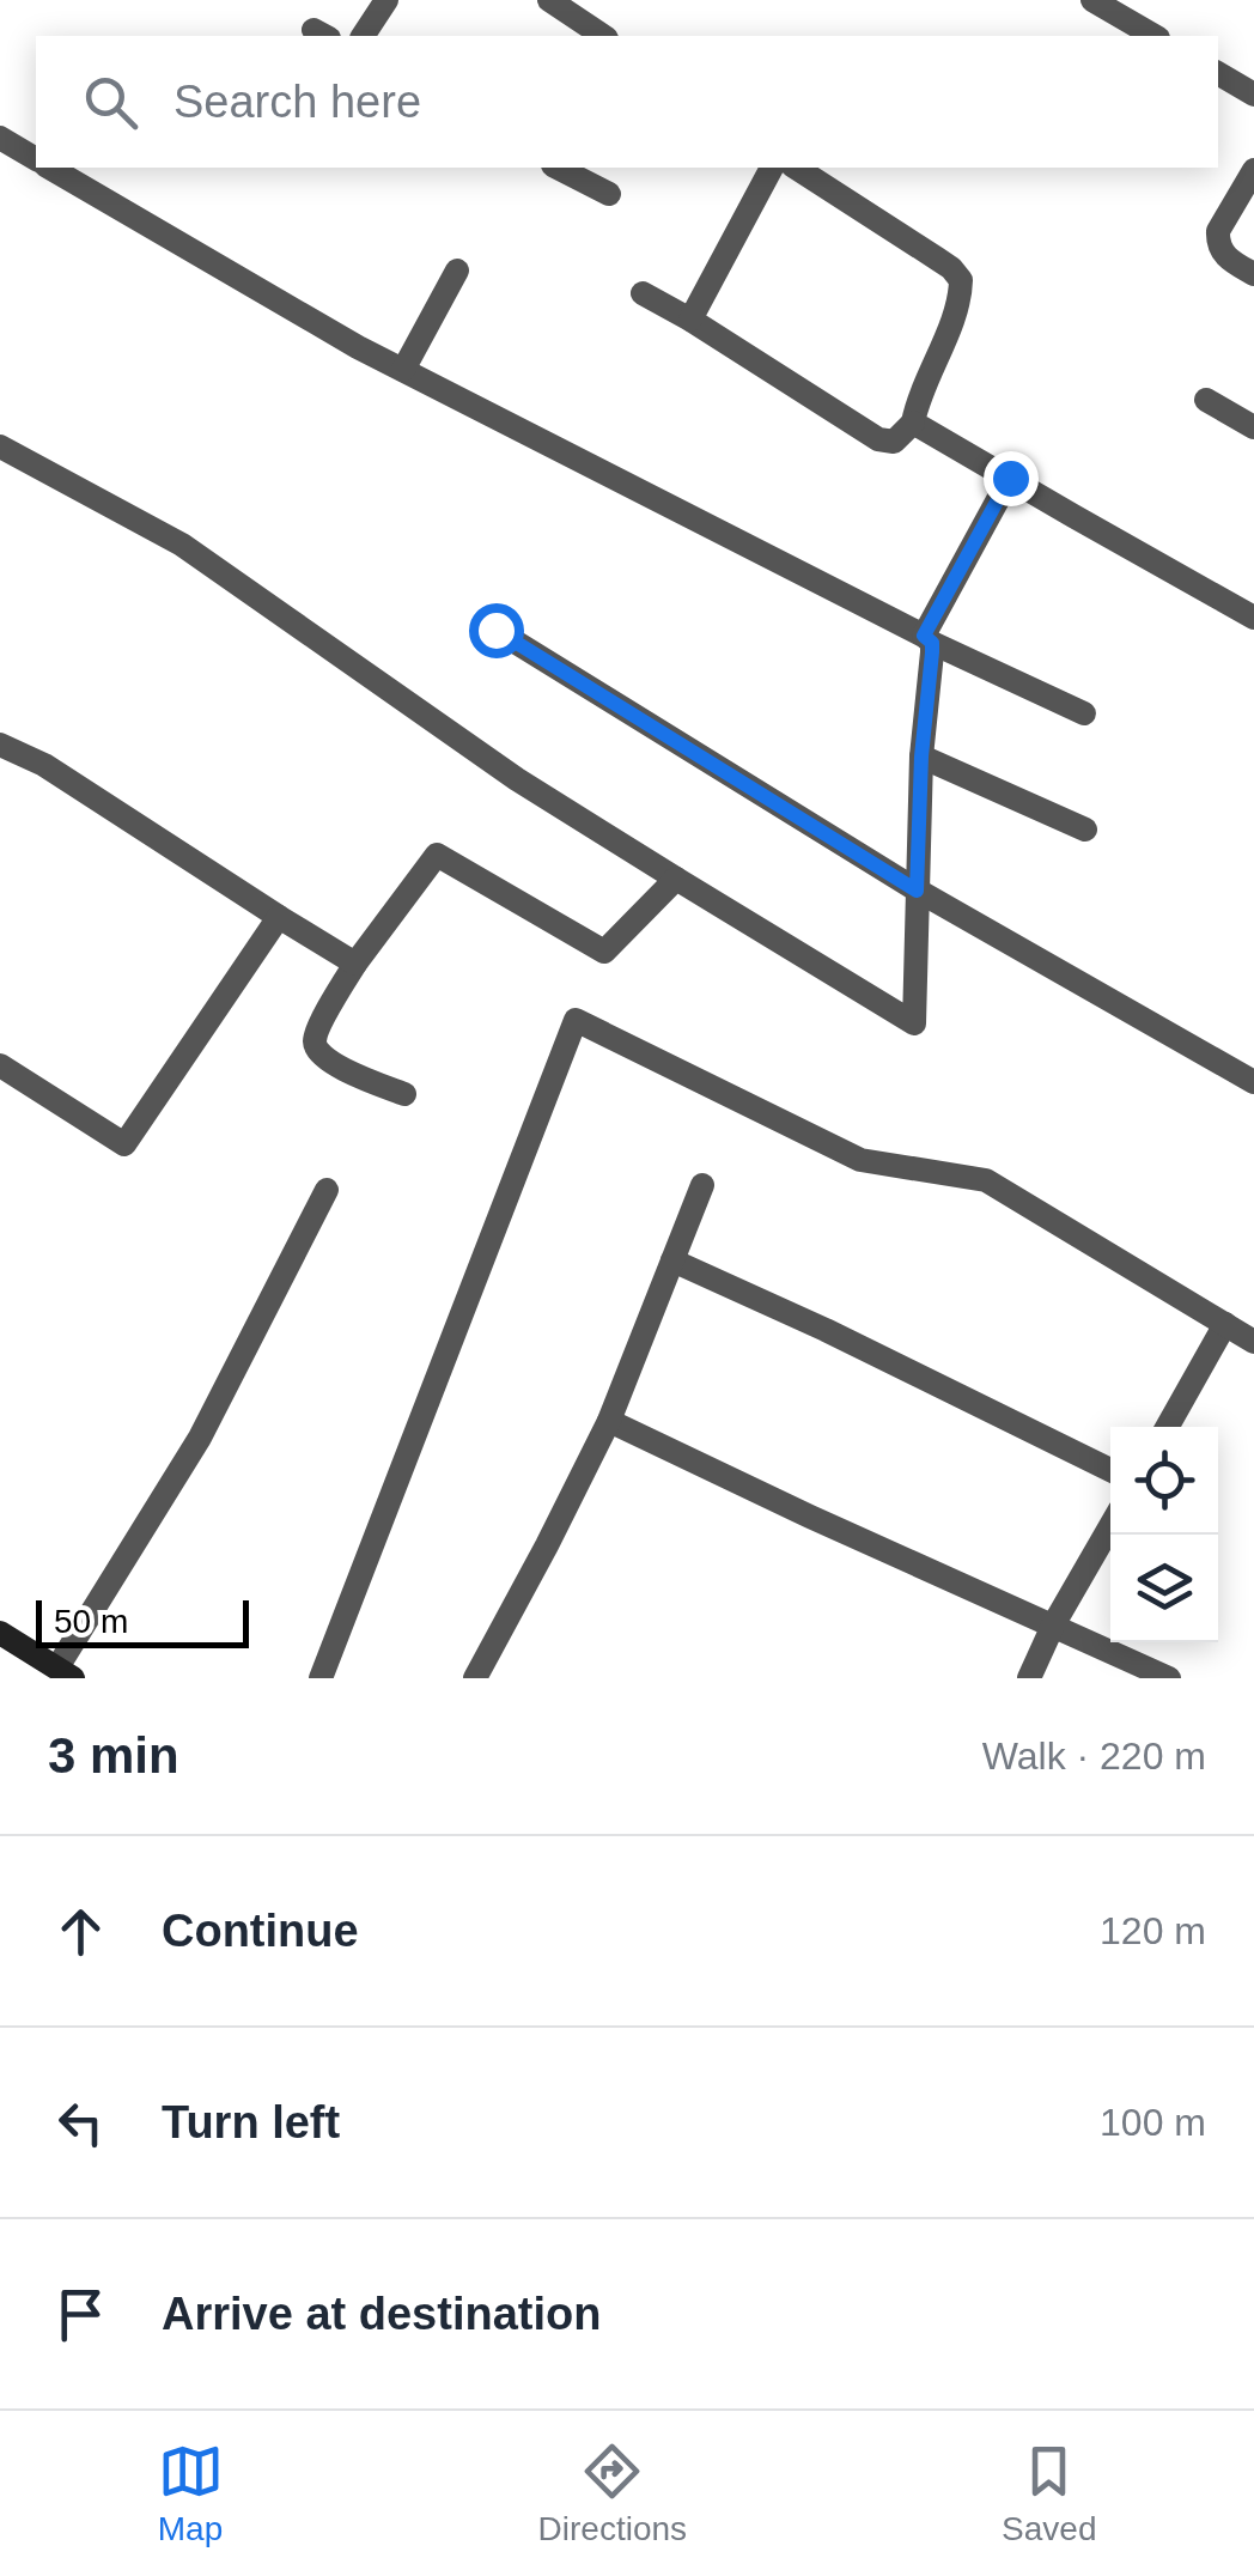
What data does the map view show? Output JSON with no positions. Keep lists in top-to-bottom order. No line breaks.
{"scale_bar":"50 m","page":{"search":"Search here","scale":"50 m","heading":["3 min","Walk · 220 m"],"list":[["Continue","120 m"],["Turn left","100 m"],"Arrive at destination"],"nav":["Map","Directions","Saved"]}}
